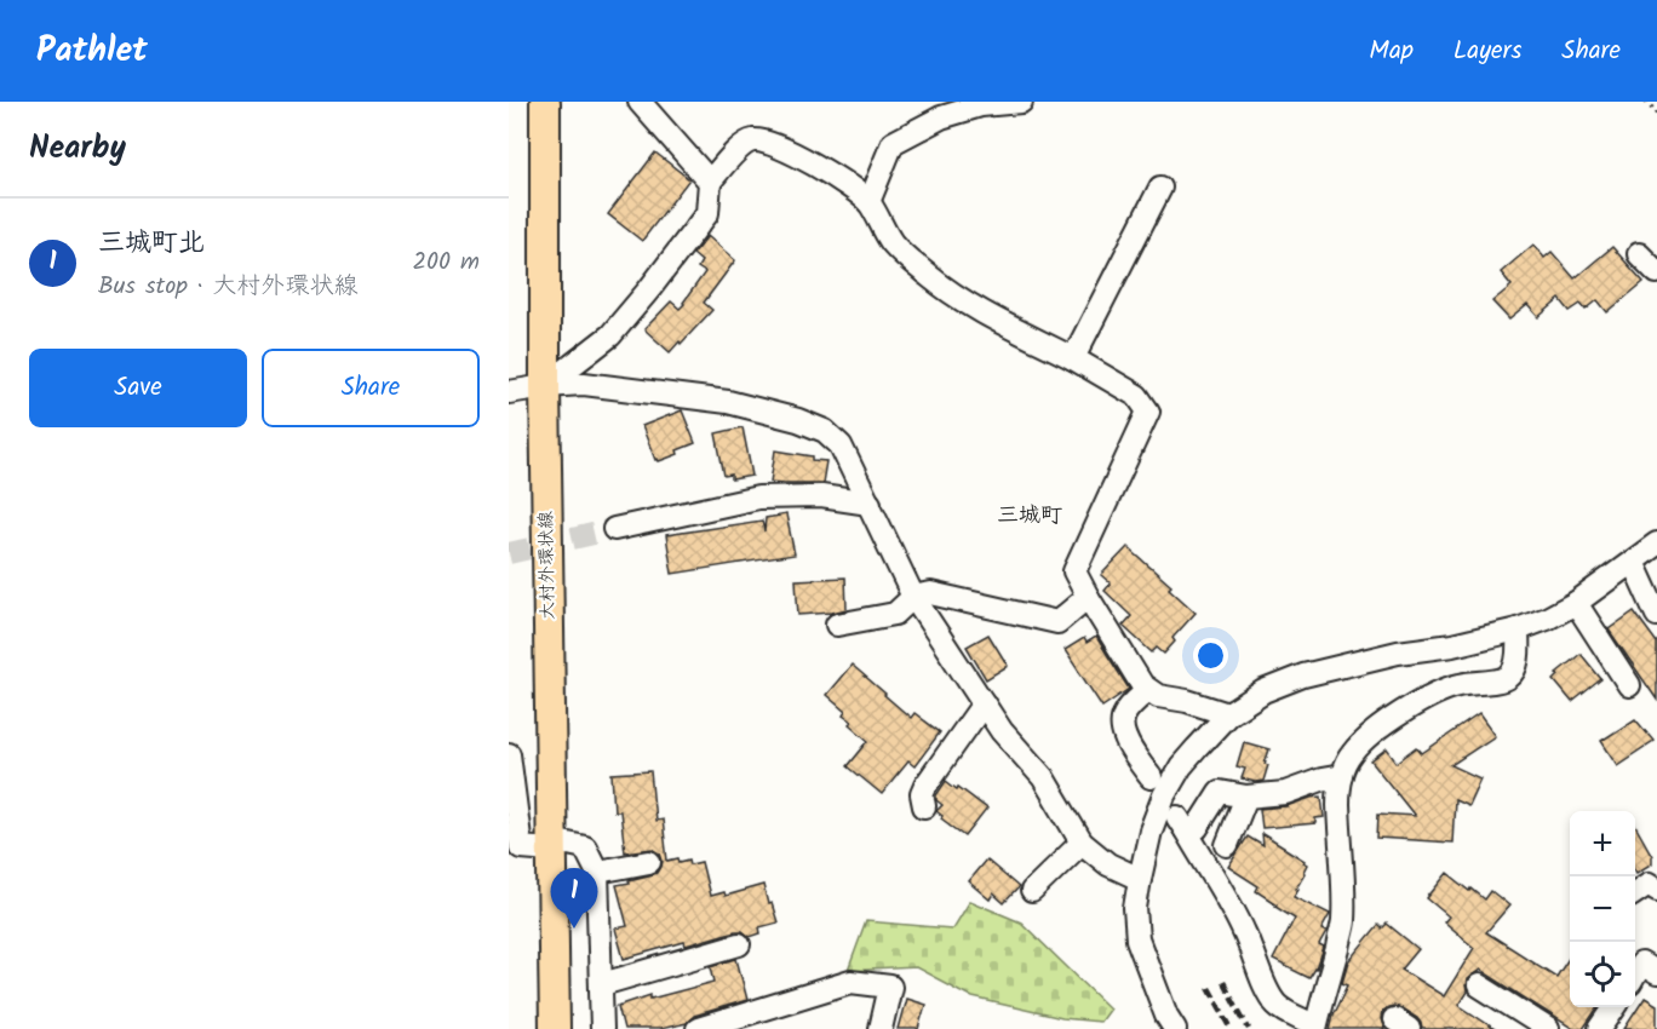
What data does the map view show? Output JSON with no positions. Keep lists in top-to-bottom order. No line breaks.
{"streets":{"main road":["大村外環状線"]},"districts":["三城町"],"page":{"header":"Pathlet","nav":["Map","Layers","Share"],"heading":"Nearby","list":[{"mark":"1","name":"三城町北","note":"Bus stop · 大村外環状線","value":"200 m"}],"buttons":["Save","Share"],"map_buttons":["+","−"],"pins":"1"}}
